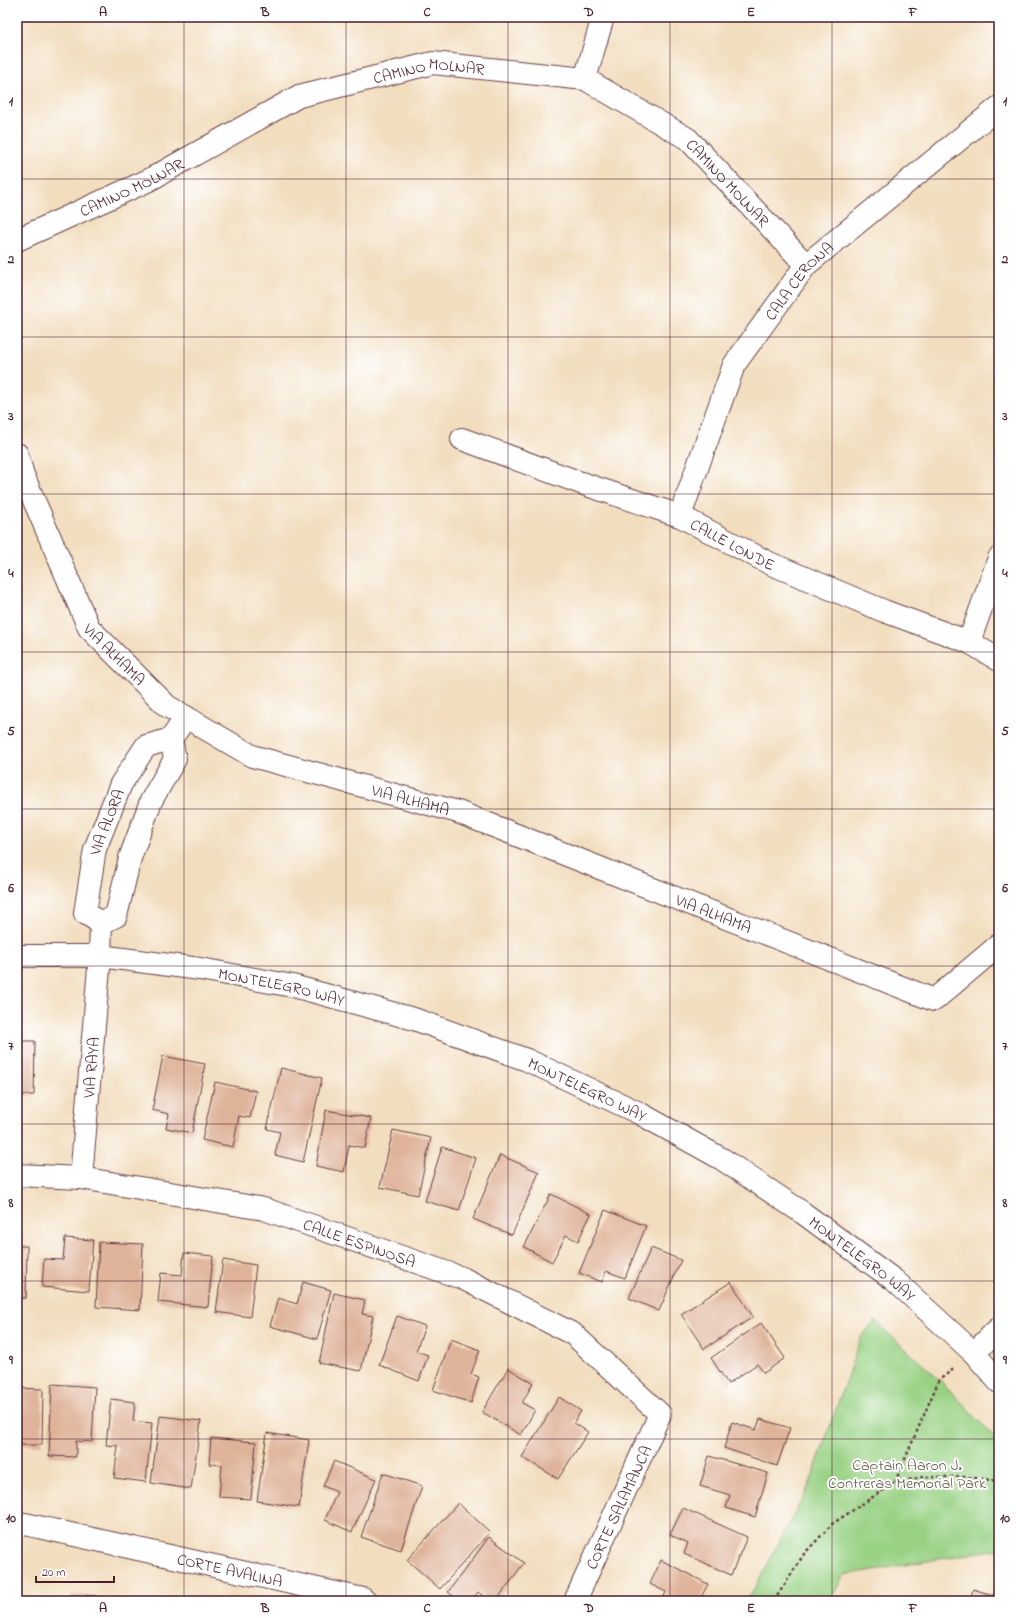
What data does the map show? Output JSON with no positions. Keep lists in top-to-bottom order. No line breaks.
{"streets":{"street":["CAMINO MOLNAR","CALA CERONA","CALLE LONDE","VIA ALHAMA","VIA ALORA","MONTELEGRO WAY","VIA RAYA","CALLE ESPINOSA","CORTE SALAMANCA","CORTE AVALINA"]},"crossings":[["CAMINO MOLNAR","CALA CERONA"],["CALA CERONA","CALLE LONDE"],["MONTELEGRO WAY","VIA RAYA"],["VIA RAYA","CALLE ESPINOSA"],["CALLE ESPINOSA","CORTE SALAMANCA"]],"parks":["Captain Aaron J. Contreras Memorial Park"],"scale_bar":"20 m","grid":{"columns":["A","B","C","D","E","F"],"rows":["1","2","3","4","5","6","7","8","9","10"]}}
